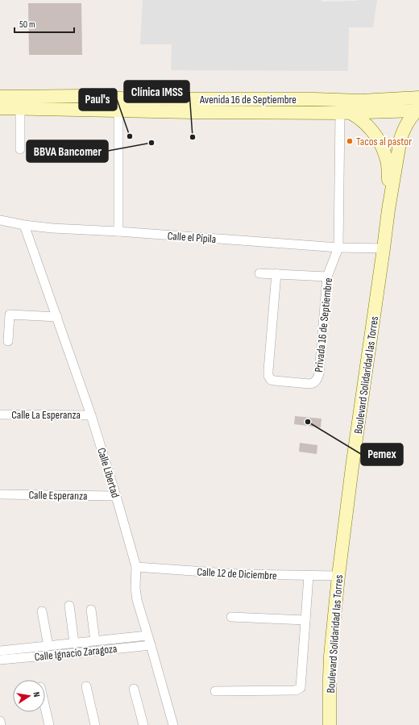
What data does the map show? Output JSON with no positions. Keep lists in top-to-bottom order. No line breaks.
{"streets":{"main road":["Avenida 16 de Septiembre","Boulevard Solidaridad las Torres"],"street":["Calle el Pípila","Privada 16 de Septiembre","Calle La Esperanza","Calle Libertad","Calle Esperanza","Calle 12 de Diciembre","Calle Ignacio Zaragoza"]},"crossings":[["Avenida 16 de Septiembre","Boulevard Solidaridad las Torres"],["Calle el Pípila","Privada 16 de Septiembre"],["Calle el Pípila","Boulevard Solidaridad las Torres"],["Calle el Pípila","Calle Libertad"],["Boulevard Solidaridad las Torres","Calle 12 de Diciembre"],["Calle La Esperanza","Calle Libertad"],["Calle Libertad","Calle Esperanza"],["Calle Libertad","Calle 12 de Diciembre"],["Calle Libertad","Calle Ignacio Zaragoza"]],"places":["Paul's","Clínica IMSS","Tacos al pastor","BBVA Bancomer","Pemex"],"scale_bar":"50 m","north":"right"}
